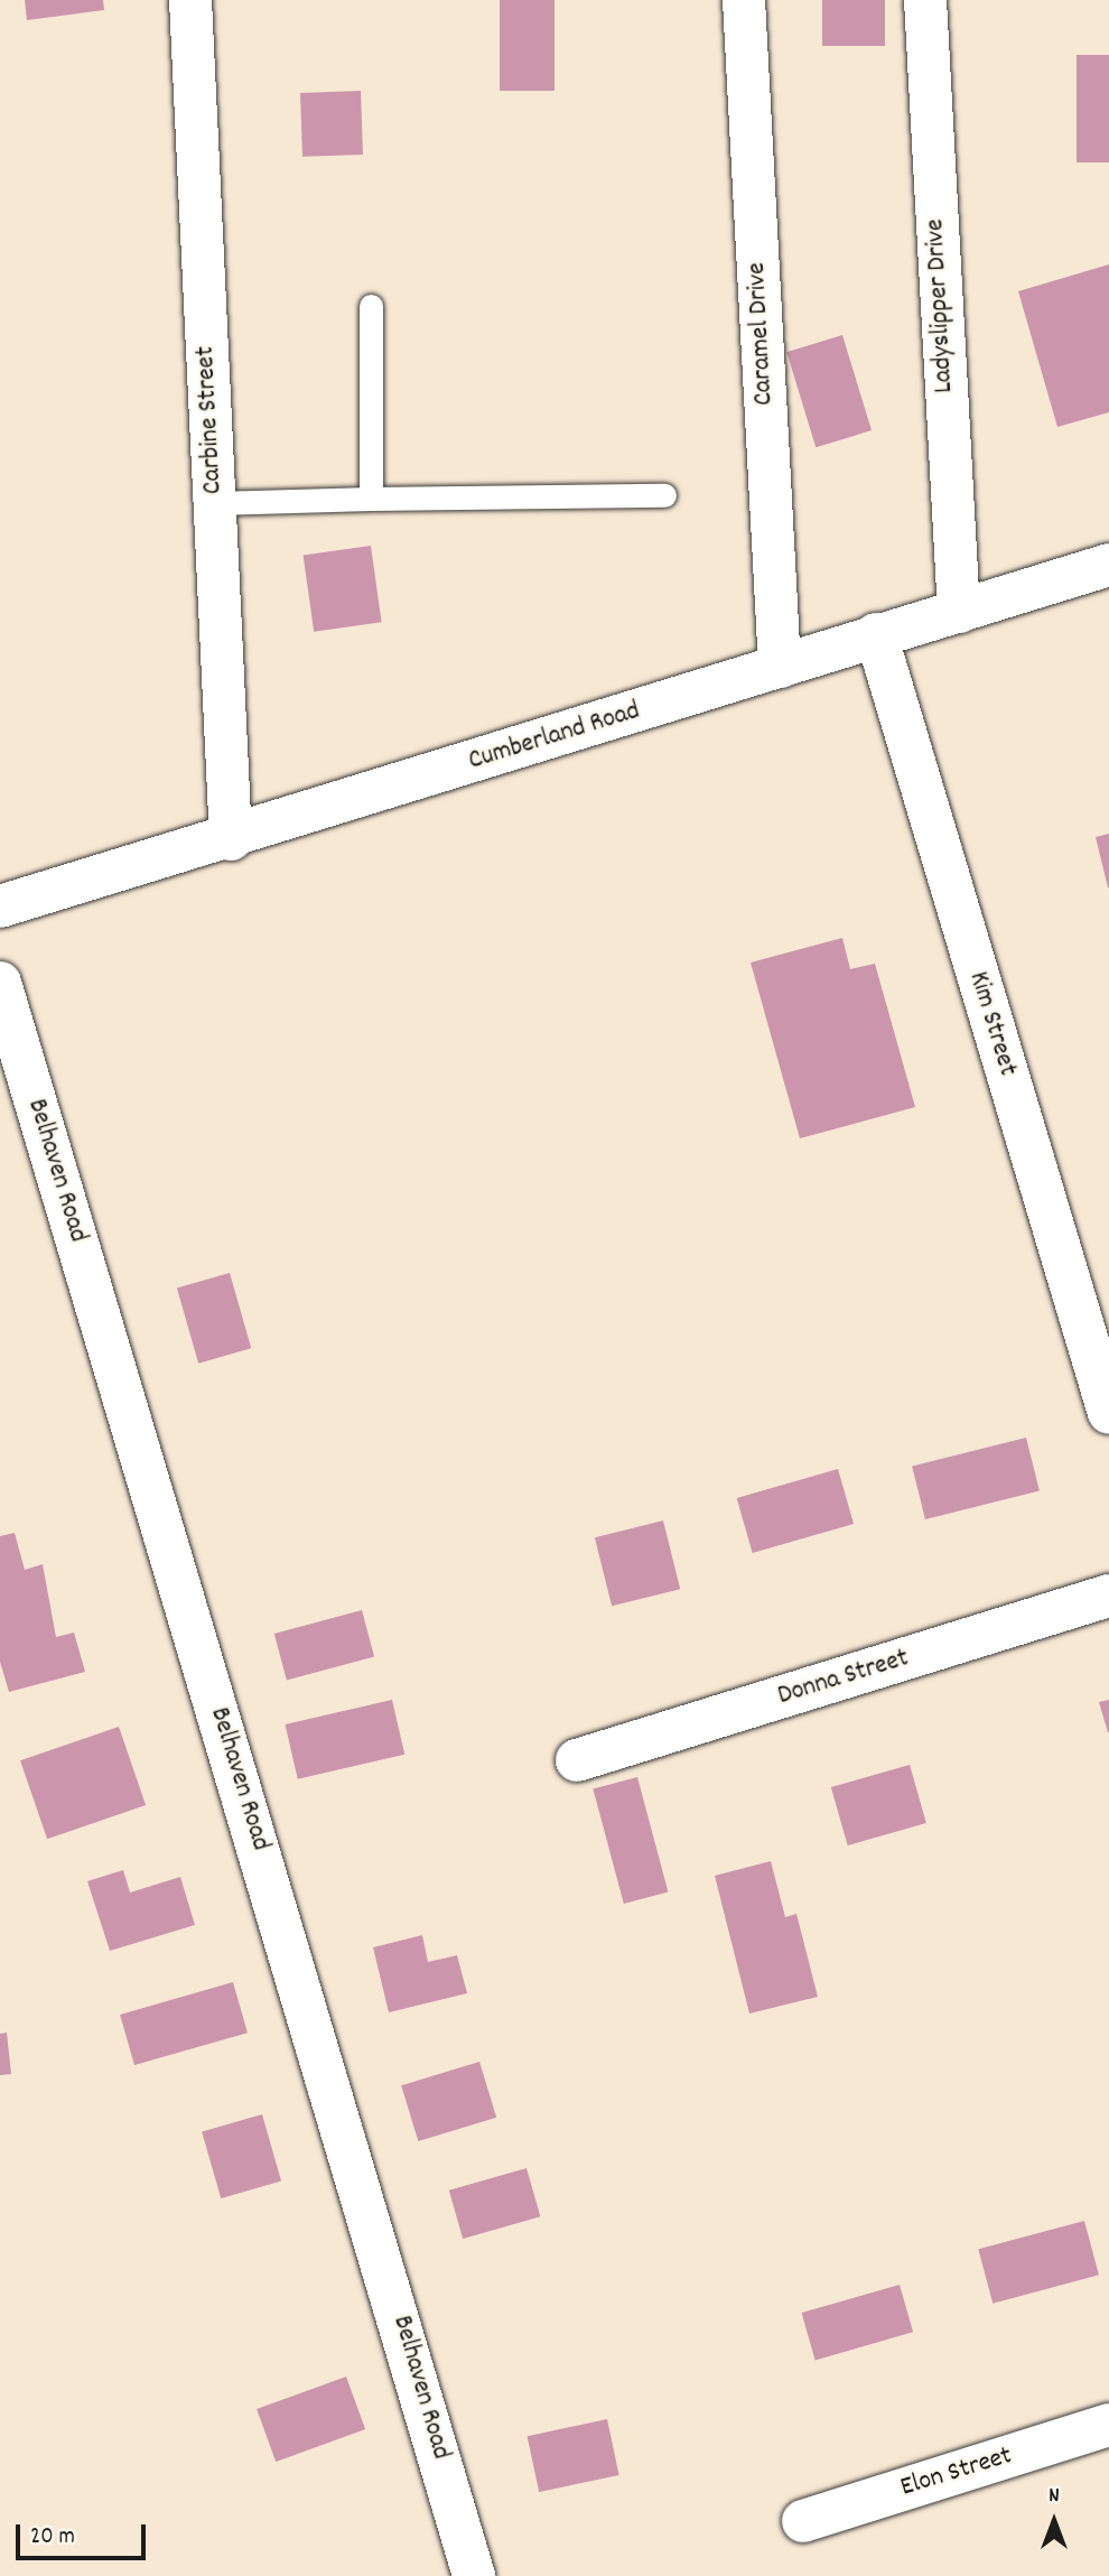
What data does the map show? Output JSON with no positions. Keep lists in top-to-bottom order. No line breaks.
{"streets":{"street":["Ladyslipper Drive","Caramel Drive","Carbine Street","Cumberland Road","Kim Street","Belhaven Road","Donna Street","Elon Street"]},"crossings":[["Ladyslipper Drive","Cumberland Road"],["Caramel Drive","Cumberland Road"],["Carbine Street","Cumberland Road"],["Cumberland Road","Kim Street"]],"scale_bar":"20 m","north":"top"}
